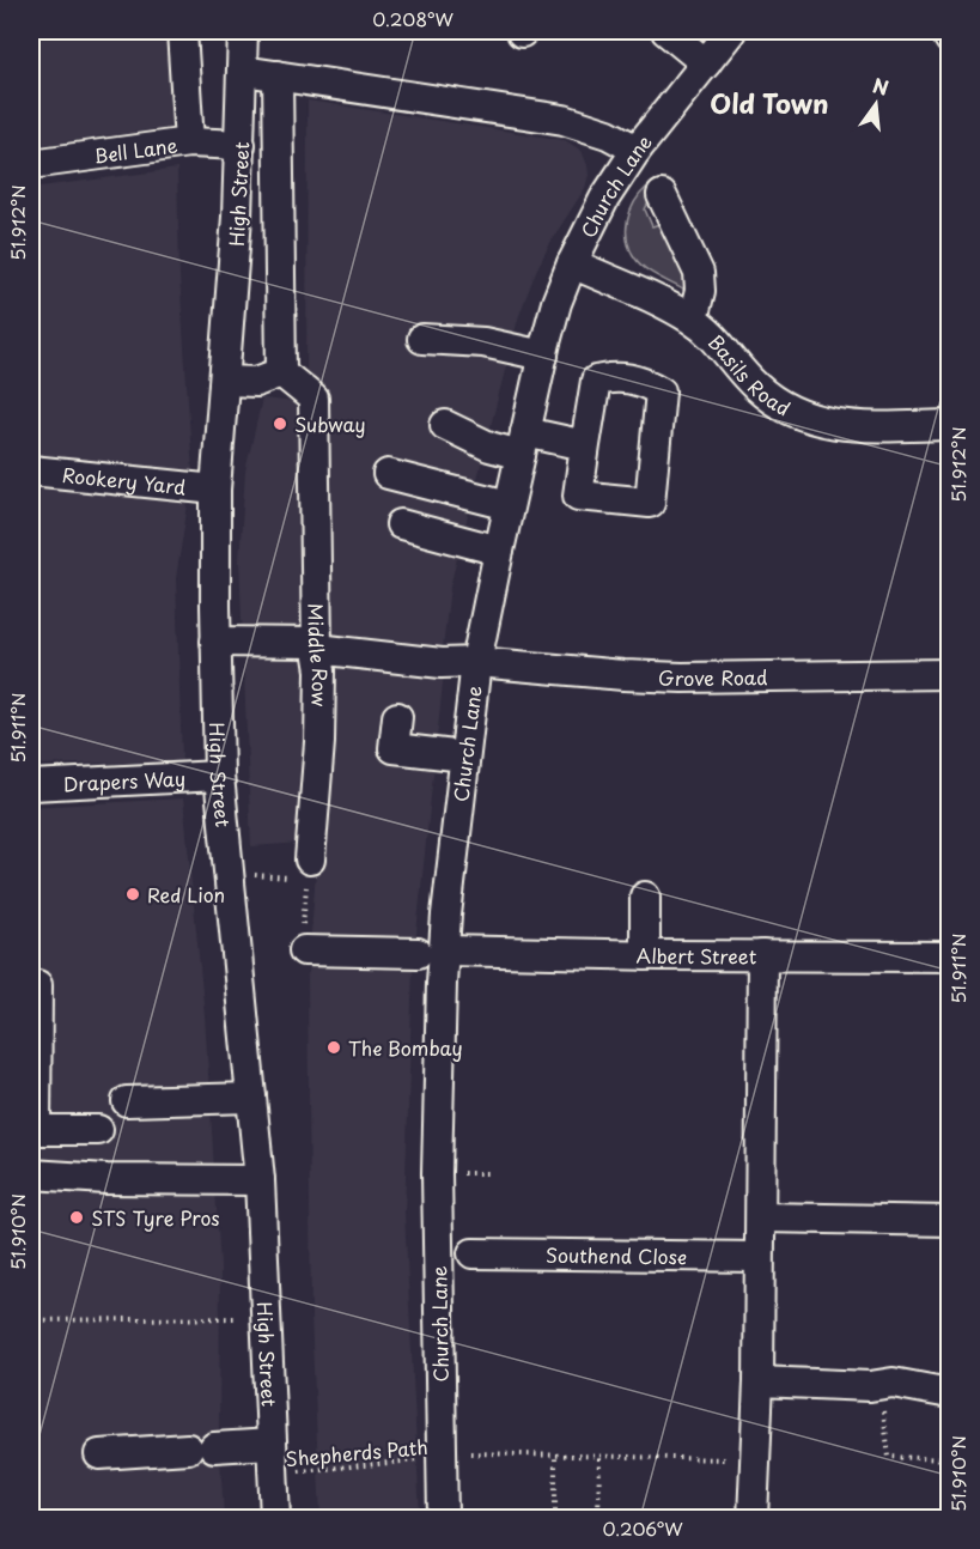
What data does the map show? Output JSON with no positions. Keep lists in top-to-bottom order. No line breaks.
{"streets":{"street":["Bell Lane","Church Lane","High Street","Basils Road","Rookery Yard","Middle Row","Grove Road","Drapers Way","Albert Street","Southend Close"],"path":["Shepherds Path"]},"crossings":[["Bell Lane","High Street"],["Church Lane","Basils Road"],["Church Lane","Grove Road"],["Church Lane","Albert Street"],["Church Lane","Shepherds Path"],["High Street","Rookery Yard"],["High Street","Grove Road"],["High Street","Drapers Way"],["High Street","Shepherds Path"],["Middle Row","Grove Road"]],"districts":["Old Town"],"places":["Subway","Red Lion","The Bombay","STS Tyre Pros"],"north":"top","coordinates":["0.208°W","51.912°N","51.911°N","51.910°N","0.206°W"]}
